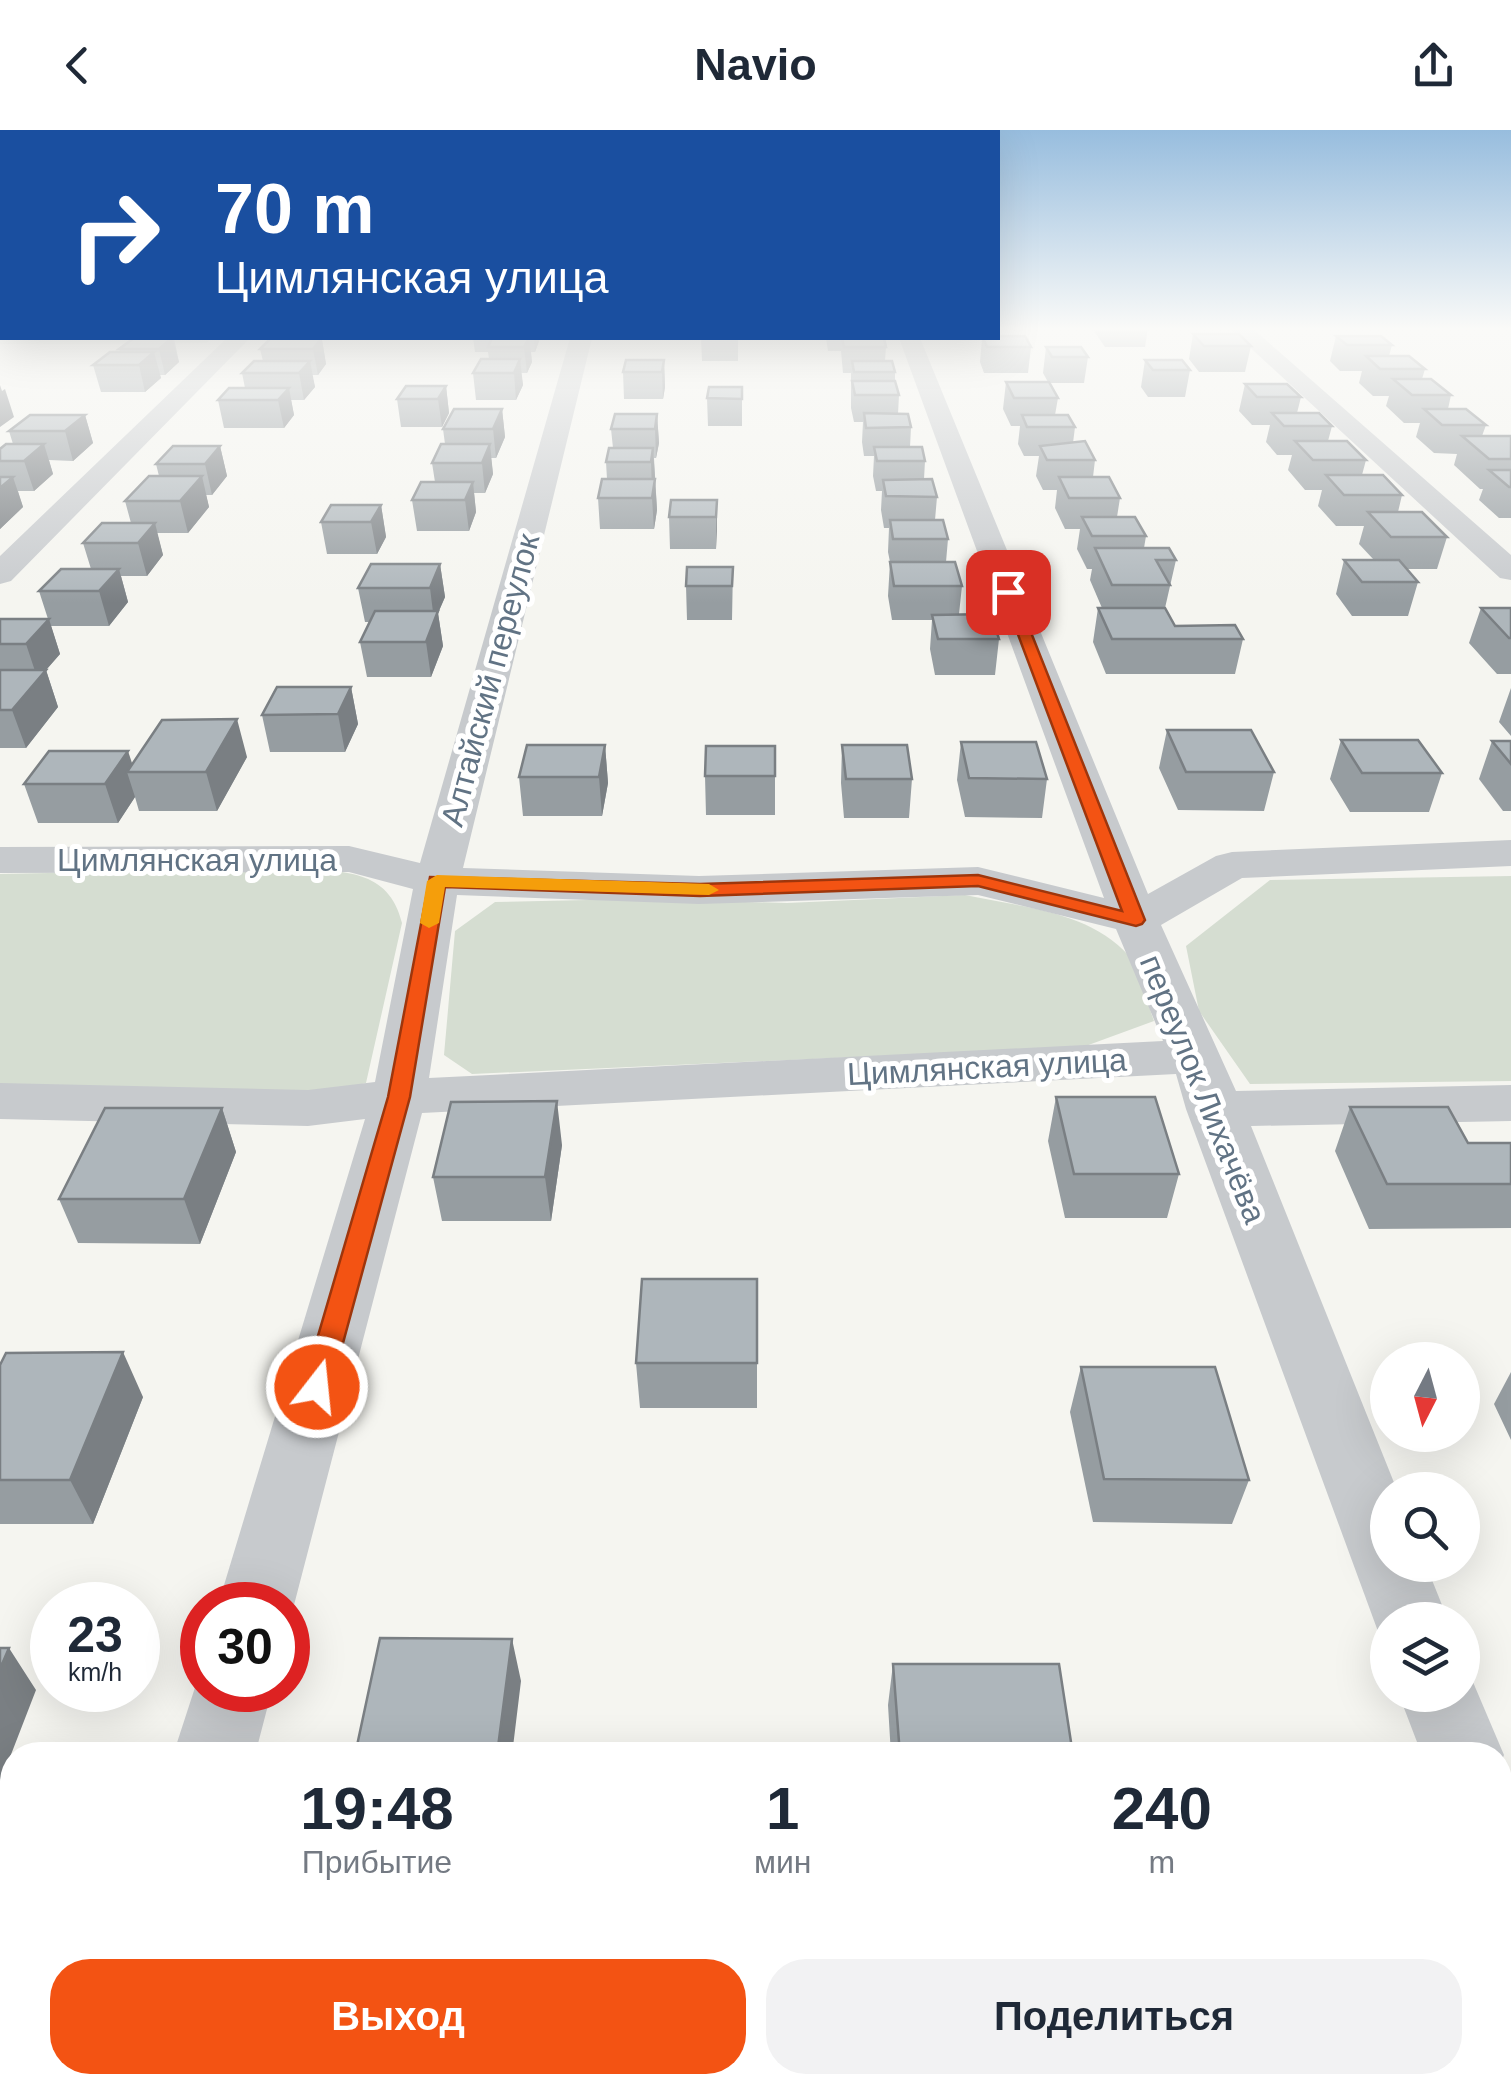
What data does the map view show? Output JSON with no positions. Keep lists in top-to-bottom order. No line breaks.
{"streets":{"street":["Алтайский переулок","Цимлянская улица","переулок Лихачёва"]},"crossings":[["Алтайский переулок","Цимлянская улица"],["Цимлянская улица","переулок Лихачёва"]],"north":"bottom","page":{"header":"Navio","turn":["70 m","Цимлянская улица"],"speed":"23 km/h","limit":"30","eta":["19:48","Прибытие","1","мин","240","m"],"buttons":["Выход","Поделиться"]}}
